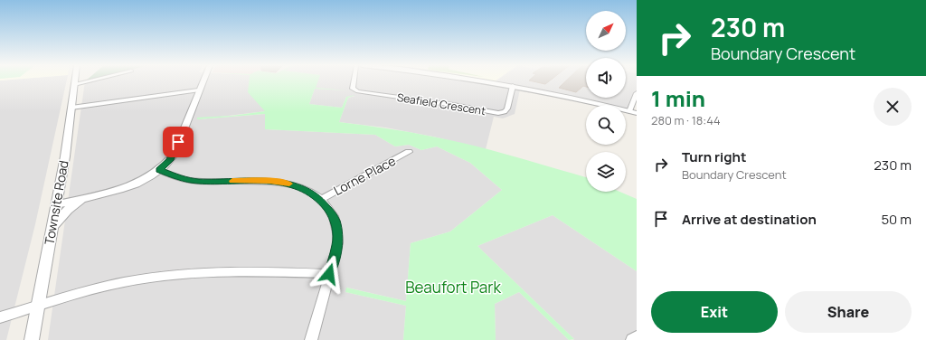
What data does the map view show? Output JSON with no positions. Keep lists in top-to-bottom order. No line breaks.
{"streets":{"street":["Seafield Crescent","Lorne Place","Townsite Road"]},"parks":["Beaufort Park"],"north":"top right","page":{"turn":["230 m","Boundary Crescent"],"heading":["1 min","280 m · 18:44"],"list":[{"name":"Turn right","note":"Boundary Crescent","value":"230 m"},{"name":"Arrive at destination","value":"50 m"}],"buttons":["Exit","Share"]}}
